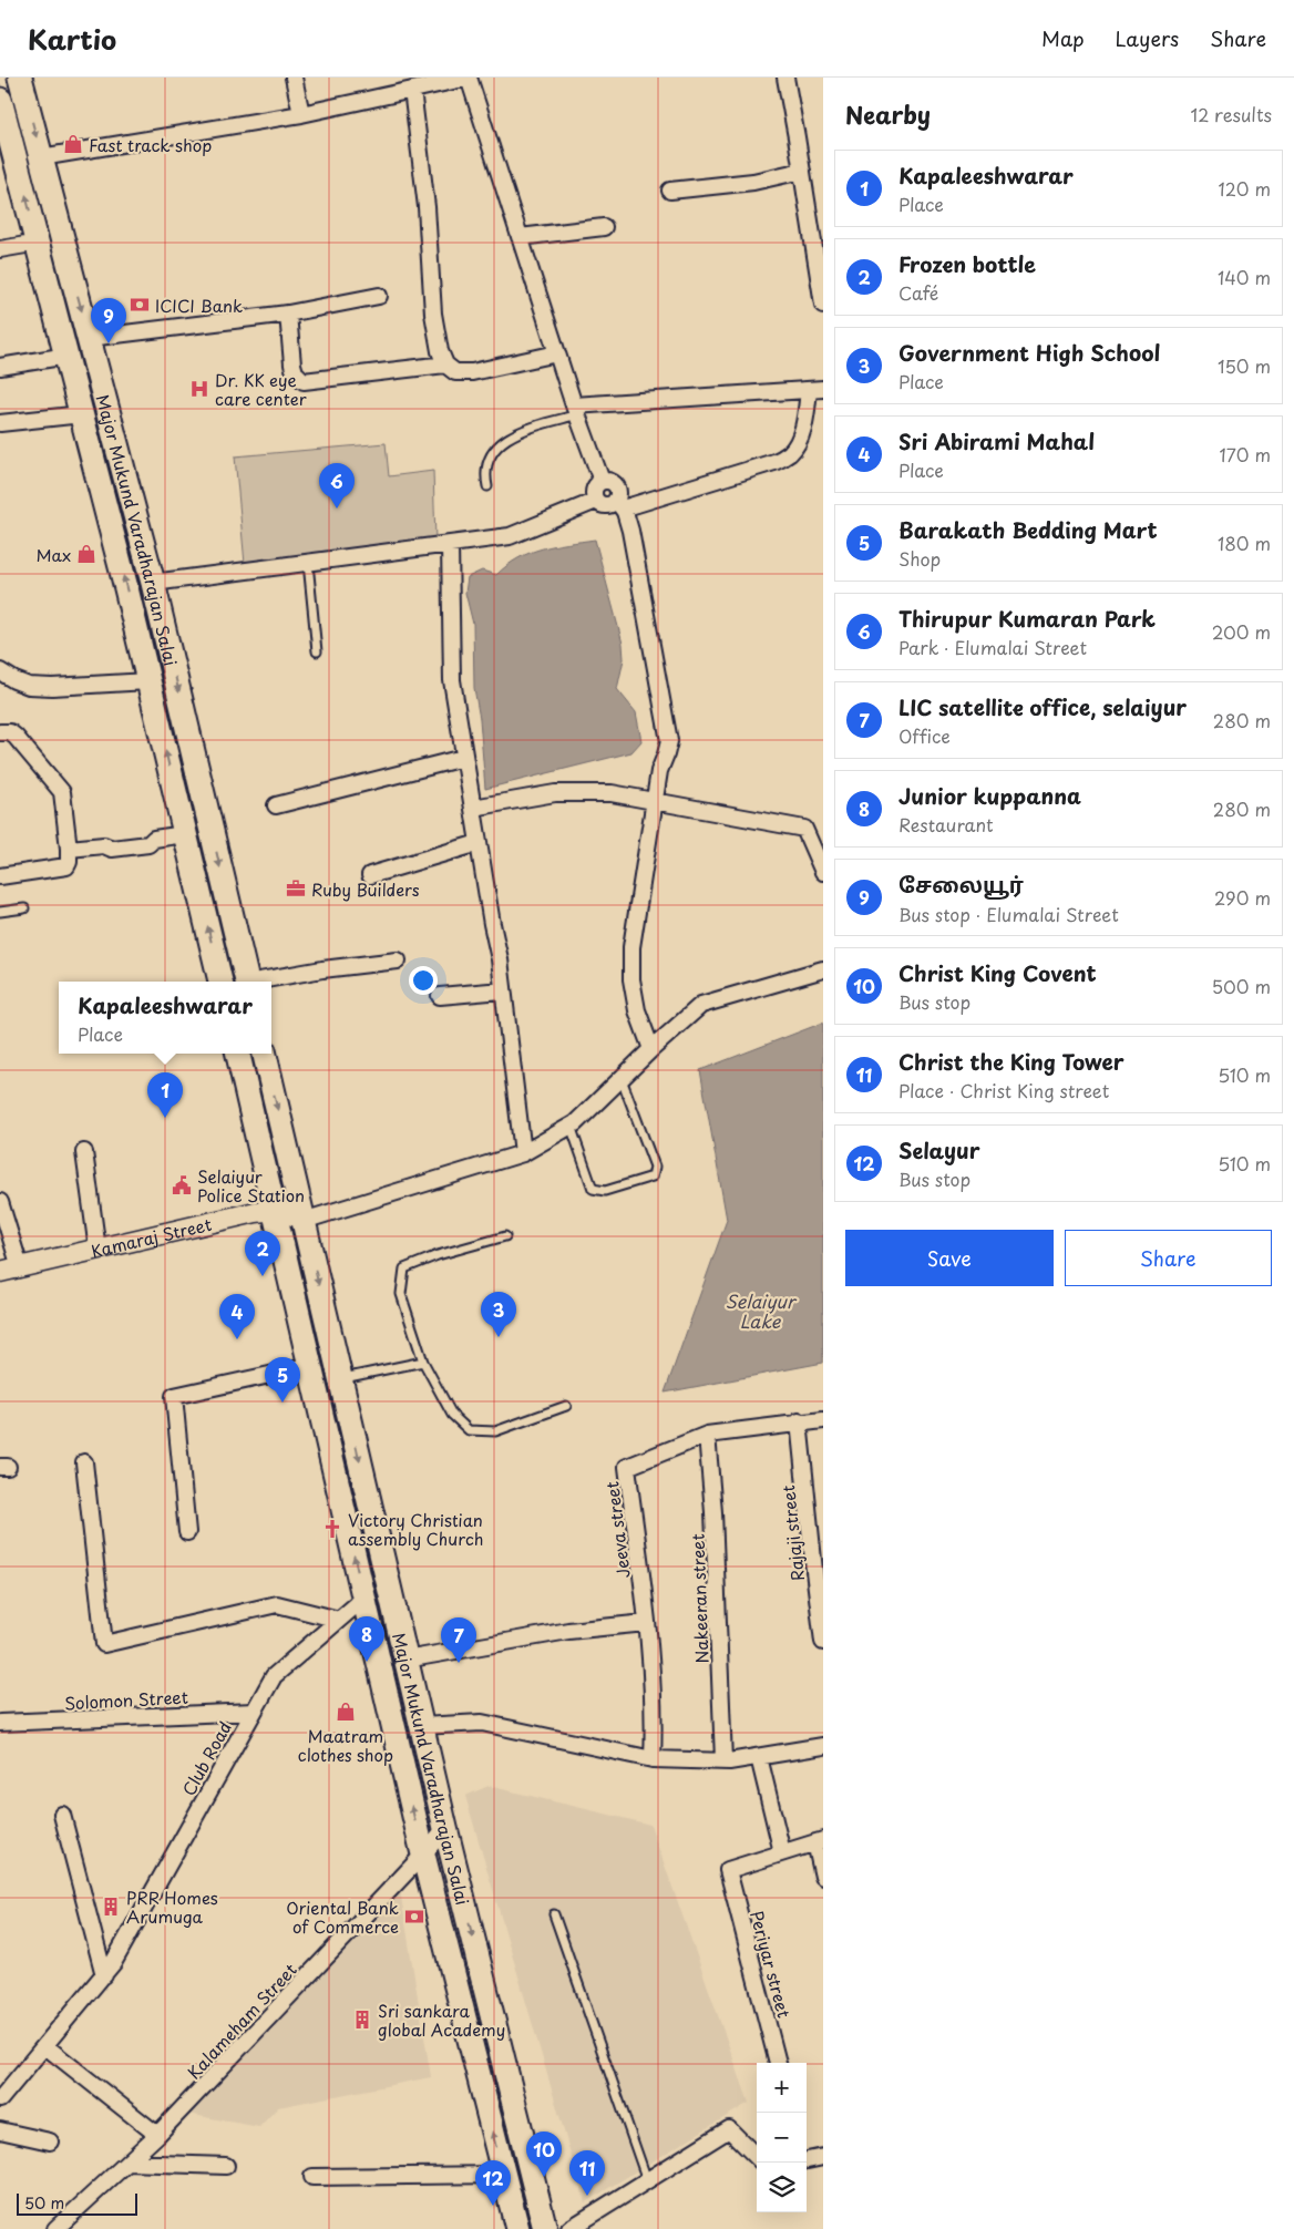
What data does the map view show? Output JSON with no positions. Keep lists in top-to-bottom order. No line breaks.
{"streets":{"main road":["Major Mukund Varadharajan Salai"],"street":["Kamaraj Street","Jeeva street","Rajaji street","Nakeeran street","Solomon Street","Club Road","Periyar street","Kalameham Street"]},"crossings":[["Major Mukund Varadharajan Salai","Kamaraj Street"],["Major Mukund Varadharajan Salai","Club Road"],["Major Mukund Varadharajan Salai","Kalameham Street"],["Jeeva street","Rajaji street"],["Jeeva street","Nakeeran street"],["Solomon Street","Club Road"]],"water":["Selaiyur Lake"],"places":{"shop":["Fast track shop","Max","Maatram clothes shop"],"bank":["ICICI Bank","Oriental Bank of Commerce"],"hospital":["Dr. KK eye care center"],"office":["Ruby Builders"],"public building":["Selaiyur Police Station"],"church":["Victory Christian assembly Church"],"building":["PRR Homes Arumuga","Sri sankara global Academy"]},"scale_bar":"50 m","page":{"header":"Kartio","nav":["Map","Layers","Share"],"heading":["Nearby","12 results"],"list":[{"mark":"1","name":"Kapaleeshwarar","note":"Place","value":"120 m"},{"mark":"2","name":"Frozen bottle","note":"Café","value":"140 m"},{"mark":"3","name":"Government High School","note":"Place","value":"150 m"},{"mark":"4","name":"Sri Abirami Mahal","note":"Place","value":"170 m"},{"mark":"5","name":"Barakath Bedding Mart","note":"Shop","value":"180 m"},{"mark":"6","name":"Thirupur Kumaran Park","note":"Park · Elumalai Street","value":"200 m"},{"mark":"7","name":"LIC satellite office, selaiyur","note":"Office","value":"280 m"},{"mark":"8","name":"Junior kuppanna","note":"Restaurant","value":"280 m"},{"mark":"9","name":"சேலையூர்","note":"Bus stop · Elumalai Street","value":"290 m"},{"mark":"10","name":"Christ King Covent","note":"Bus stop","value":"500 m"},{"mark":"11","name":"Christ the King Tower","note":"Place · Christ King street","value":"510 m"},{"mark":"12","name":"Selayur","note":"Bus stop","value":"510 m"}],"pins":["9","6","1","2","3","4","5","8","7","10","11","12"],"popup":["Kapaleeshwarar","Place"],"buttons":["Save","Share"],"map_buttons":["+","−"],"scale":"50 m"}}
